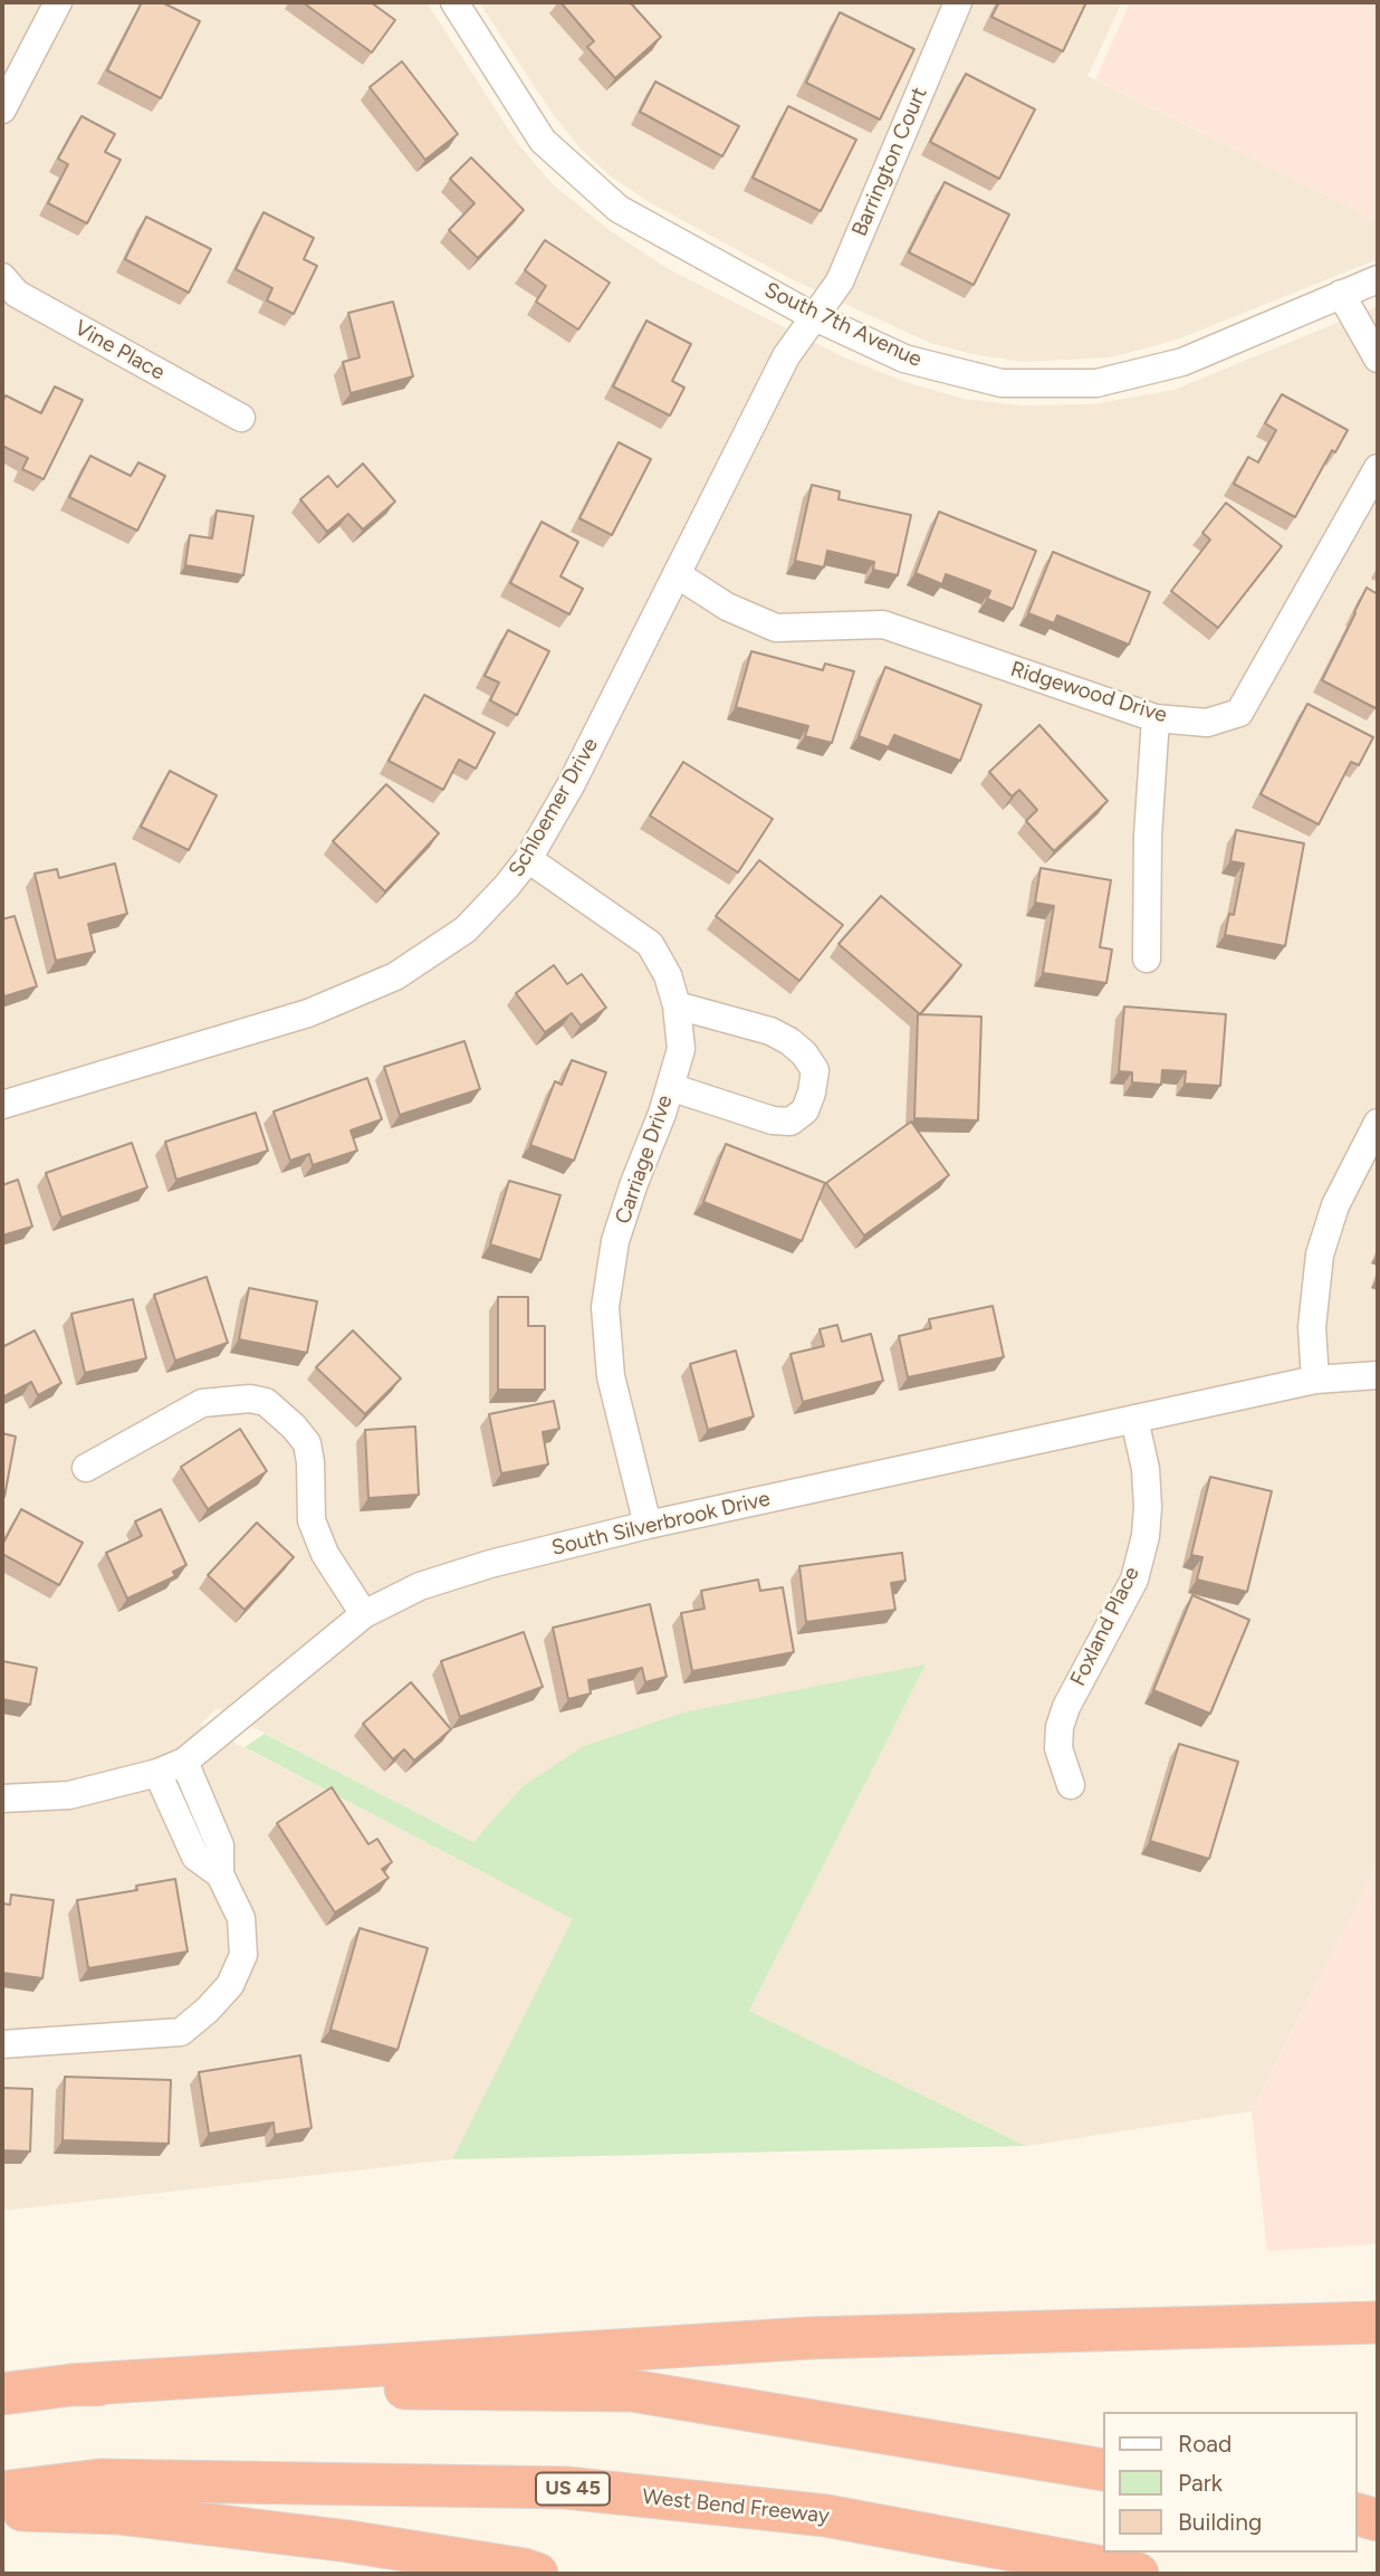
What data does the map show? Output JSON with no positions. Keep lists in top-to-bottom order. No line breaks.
{"streets":{"highway":["US 45","West Bend Freeway"],"street":["Barrington Court","South 7th Avenue","Vine Place","Ridgewood Drive","Schloemer Drive","Carriage Drive","South Silverbrook Drive","Foxland Place"]},"crossings":[["Barrington Court","South 7th Avenue"],["Barrington Court","Schloemer Drive"],["South 7th Avenue","Schloemer Drive"],["Ridgewood Drive","Schloemer Drive"],["Schloemer Drive","Carriage Drive"],["Carriage Drive","South Silverbrook Drive"],["South Silverbrook Drive","Foxland Place"]],"legend":["Road","Park","Building"]}
